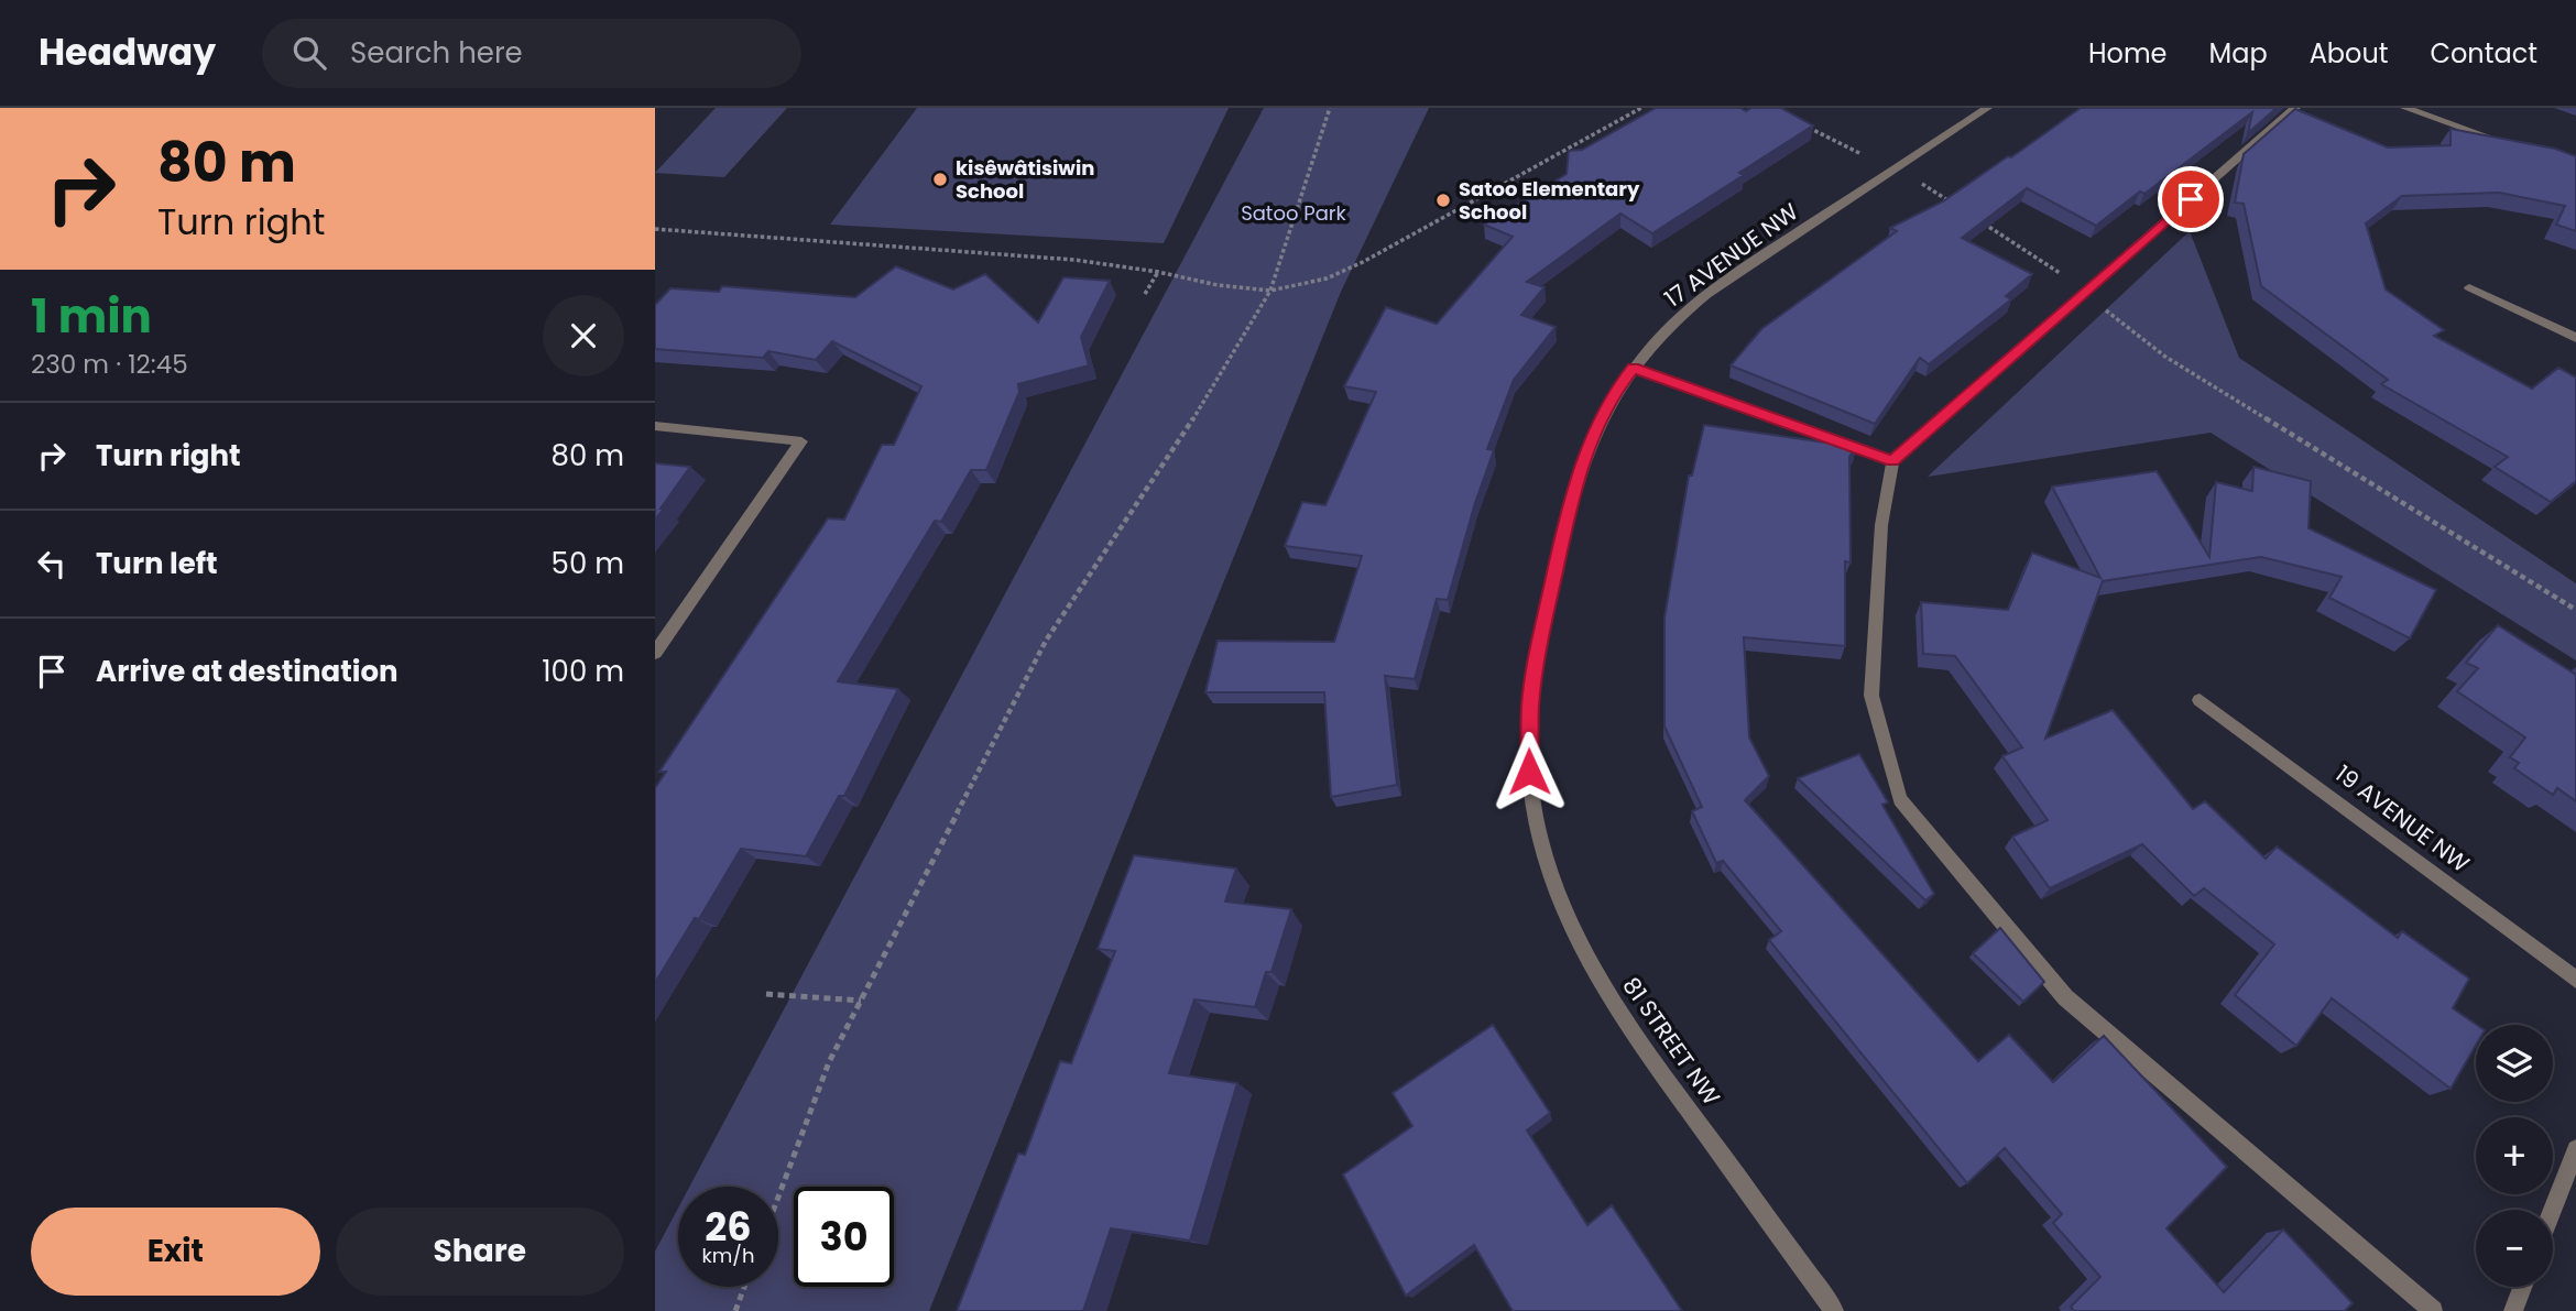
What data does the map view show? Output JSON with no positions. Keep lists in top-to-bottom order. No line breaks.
{"streets":{"street":["17 AVENUE NW","19 AVENUE NW","81 STREET NW"]},"crossings":[["17 AVENUE NW","81 STREET NW"]],"parks":["Satoo Park"],"places":["kisêwâtisiwin School","Satoo Elementary School"],"page":{"header":"Headway","search":"Search here","nav":["Home","Map","About","Contact"],"turn":["80 m","Turn right"],"heading":["1 min","230 m · 12:45"],"list":[{"name":"Turn right","value":"80 m"},{"name":"Turn left","value":"50 m"},{"name":"Arrive at destination","value":"100 m"}],"map_buttons":["+","−"],"speed":"26 km/h","limit":"30","buttons":["Exit","Share"]}}
